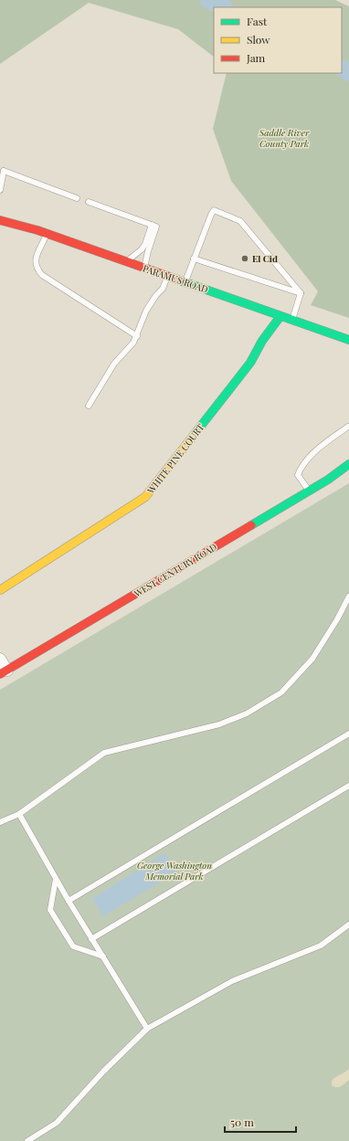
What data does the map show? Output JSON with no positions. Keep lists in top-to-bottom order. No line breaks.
{"streets":{"main road":["PARAMUS ROAD","WHITE PINE COURT","WEST CENTURY ROAD"]},"crossings":[["PARAMUS ROAD","WHITE PINE COURT"]],"parks":["Saddle River County Park","George Washington Memorial Park"],"places":["El Cid"],"legend":["Fast","Slow","Jam"],"scale_bar":"50 m"}
